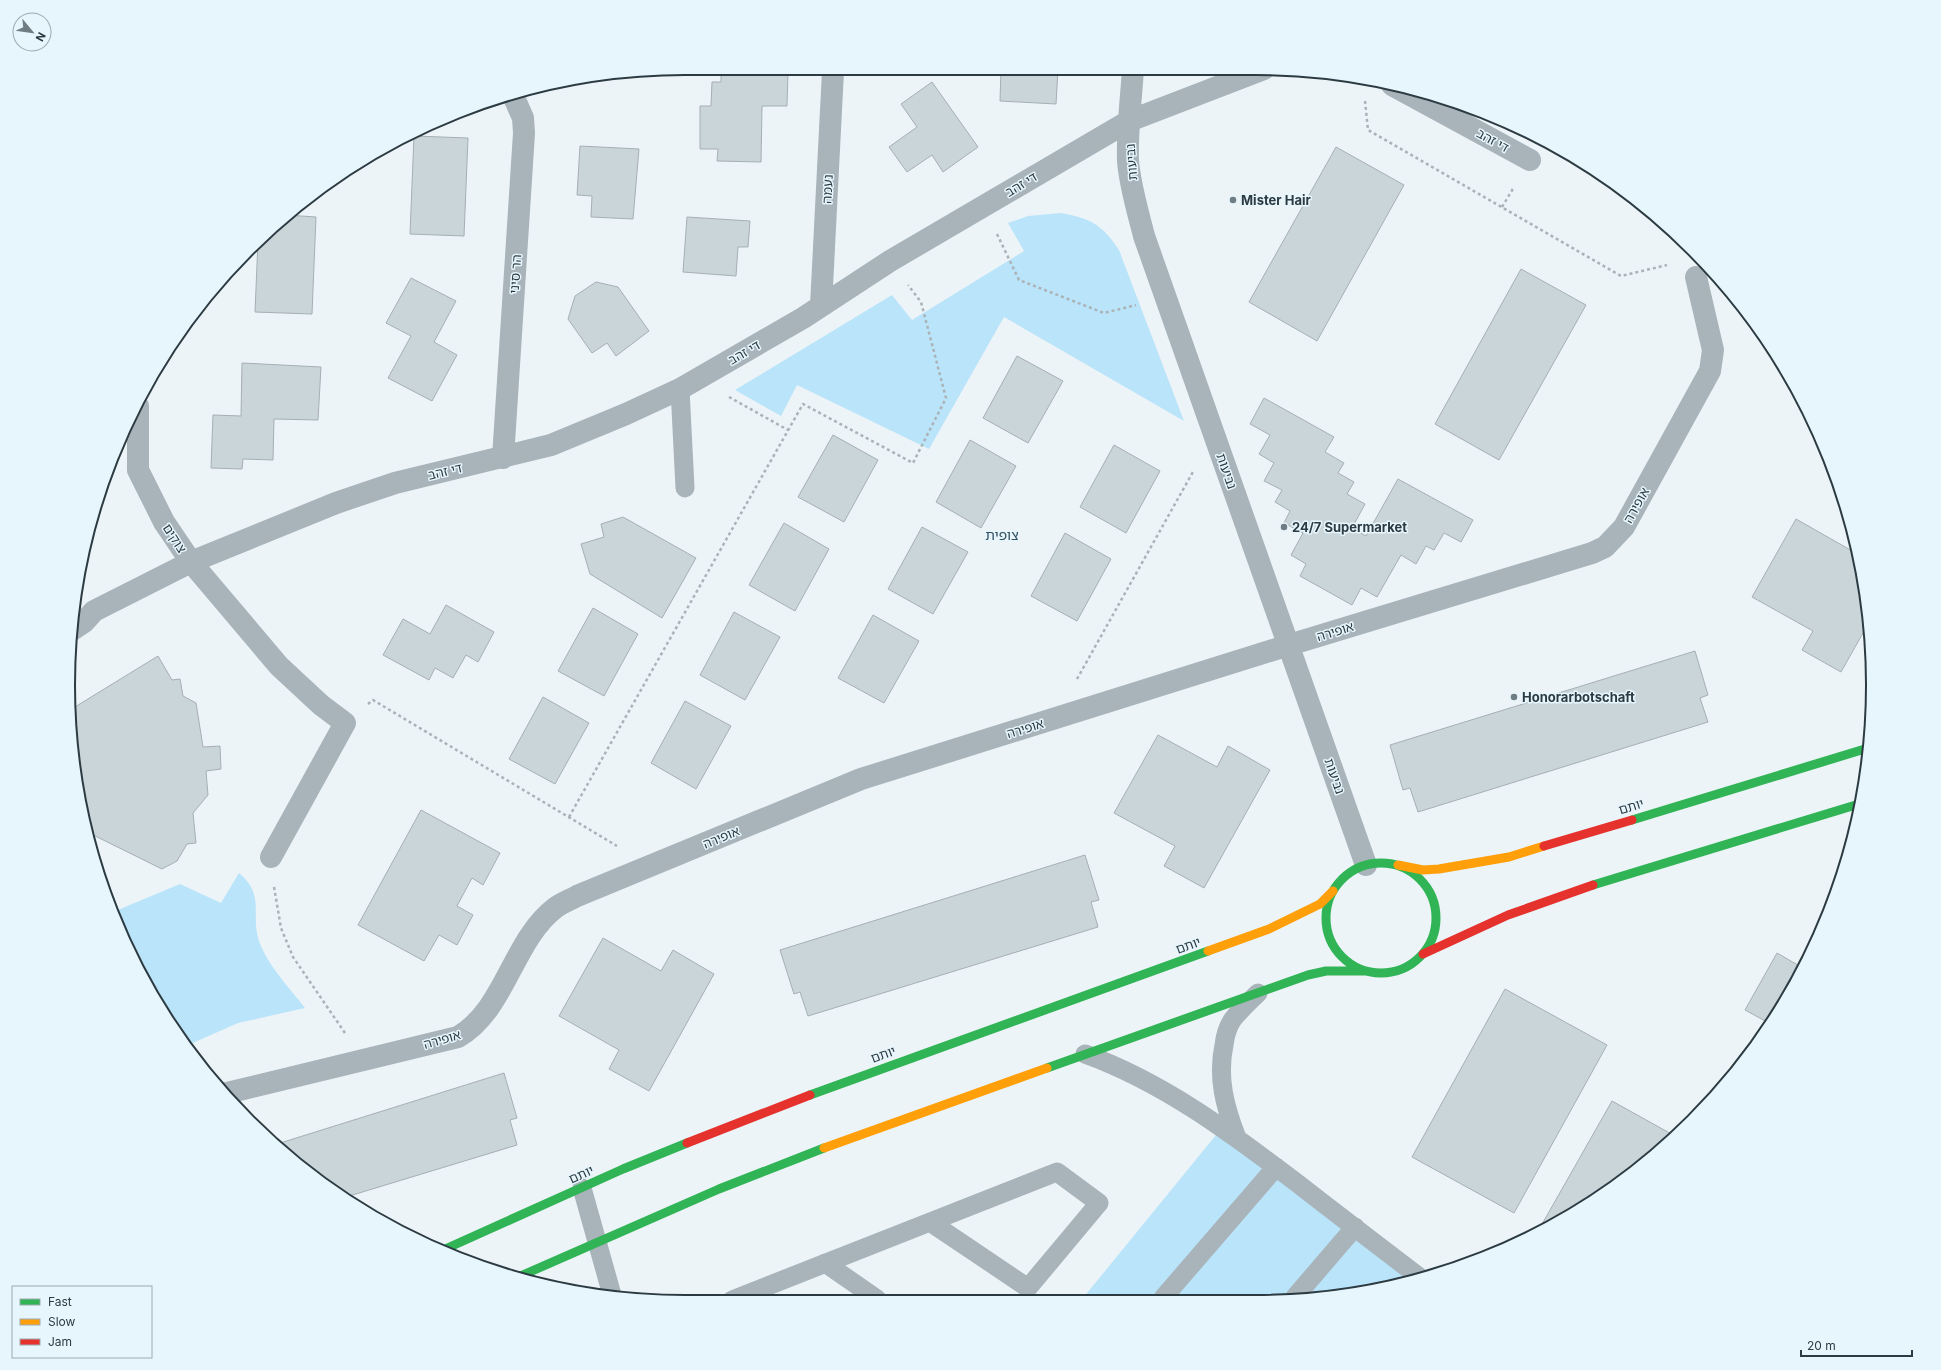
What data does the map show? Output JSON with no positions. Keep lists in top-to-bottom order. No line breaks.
{"streets":{"main road":["יותם"],"street":["די זהב","נביעות","נעמה","הר סיני","אופירה","צוקים"]},"crossings":[["די זהב","נביעות"],["די זהב","נעמה"],["די זהב","הר סיני"],["די זהב","צוקים"],["נביעות","אופירה"],["נביעות","יותם"]],"districts":["צופית"],"places":["Mister Hair","24/7 Supermarket","Honorarbotschaft"],"legend":["Fast","Slow","Jam"],"scale_bar":"20 m","north":"bottom right"}
